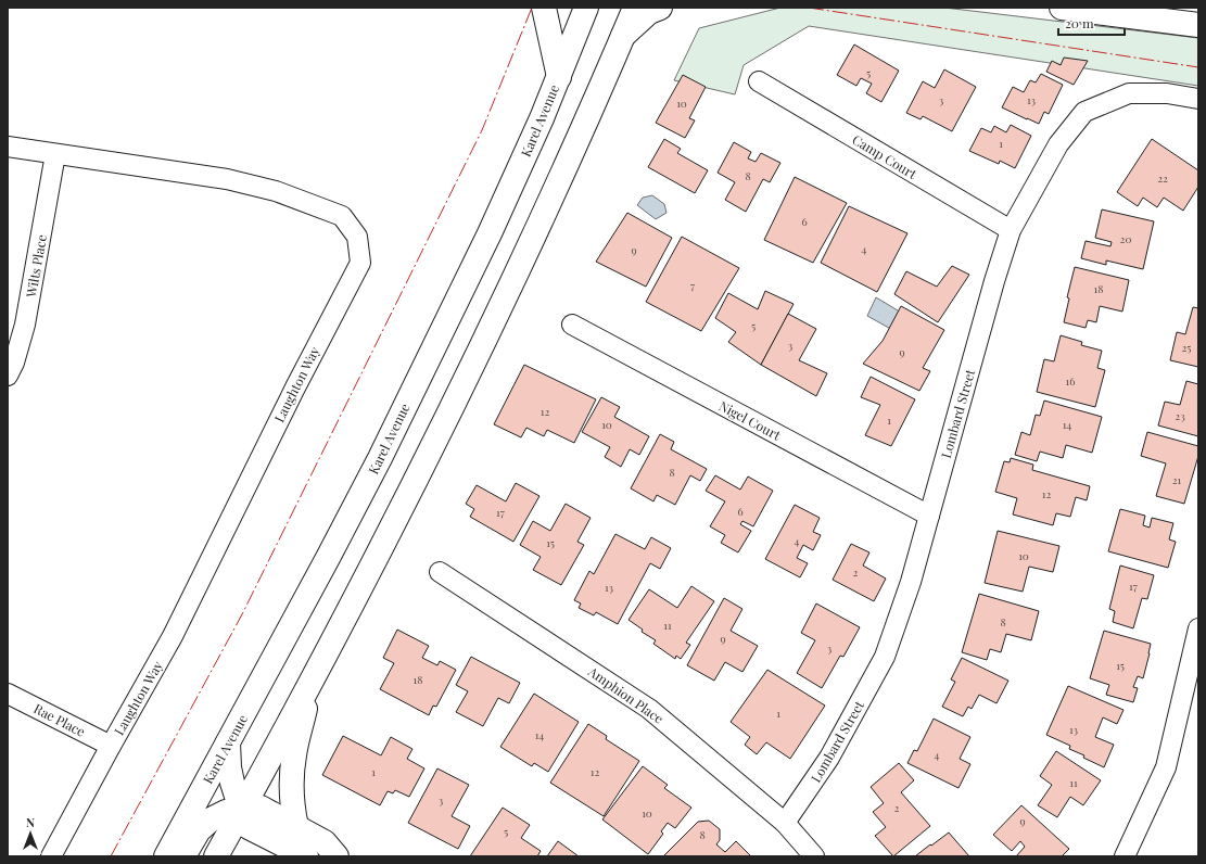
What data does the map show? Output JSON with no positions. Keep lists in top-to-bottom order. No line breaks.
{"streets":{"main road":["Karel Avenue"],"street":["Camp Court","Wilts Place","Laughton Way","Lombard Street","Nigel Court","Amphion Place","Rae Place"]},"crossings":[["Camp Court","Lombard Street"],["Wilts Place","Laughton Way"],["Laughton Way","Rae Place"],["Lombard Street","Nigel Court"],["Lombard Street","Amphion Place"]],"house_numbers":["5","3","13","10","1","8","22","6","20","4","9","7","18","5","3","25","9","16","12","23","1","10","14","8","21","12","6","17","4","15","10","2","17","13","8","11","9","3","15","18","1","13","14","4","1","12","11","3","2","10","9","5","8"],"scale_bar":"20 m","north":"top"}
